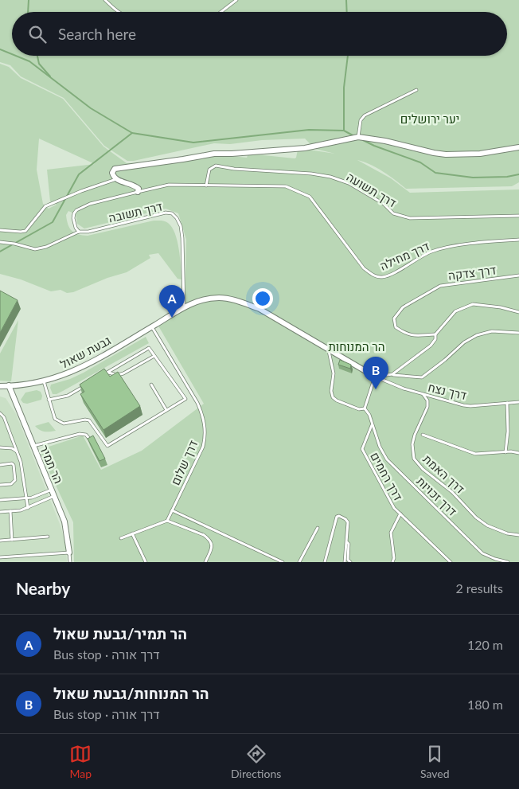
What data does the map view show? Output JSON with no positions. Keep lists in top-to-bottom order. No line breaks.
{"streets":{"street":["גבעת שאול","הר תמיר"],"lane":["דרך תשועה","דרך תשובה","דרך מחילה","דרך צדקה","דרך נצח","דרך שלום","דרך האמת","דרך רחמים","דרך זכויות"]},"crossings":[["דרך תשועה","דרך מחילה"],["דרך תשובה","גבעת שאול"],["גבעת שאול","דרך נצח"],["גבעת שאול","דרך שלום"],["גבעת שאול","הר תמיר"],["דרך נצח","דרך האמת"],["דרך רחמים","דרך זכויות"]],"parks":["יער ירושלים","הר המנוחות"],"page":{"search":"Search here","pins":["A","B"],"heading":["Nearby","2 results"],"list":[{"mark":"A","name":"הר תמיר/גבעת שאול","note":"Bus stop · דרך אורה","value":"120 m"},{"mark":"B","name":"הר המנוחות/גבעת שאול","note":"Bus stop · דרך אורה","value":"180 m"}],"nav":["Map","Directions","Saved"]}}
